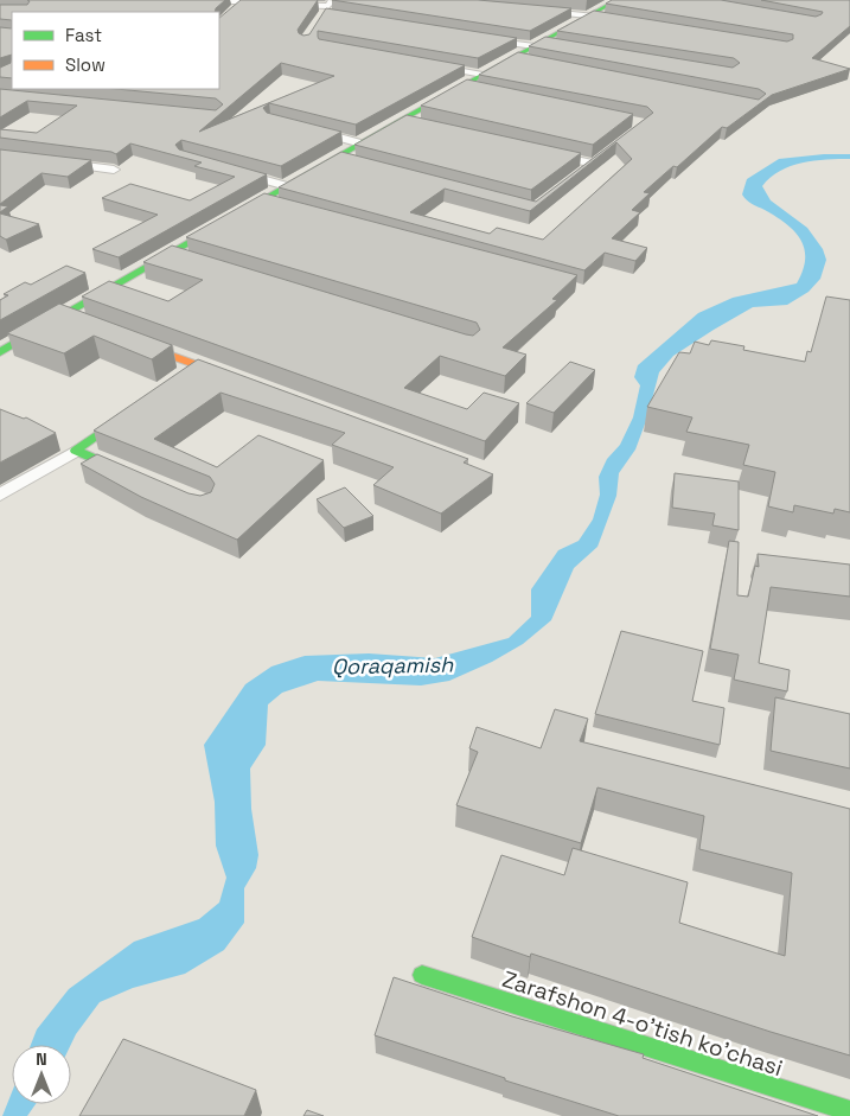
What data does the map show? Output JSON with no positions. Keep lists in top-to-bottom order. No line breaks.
{"streets":{"street":["Zarafshon 4-o'tish ko'chasi"]},"water":["Qoraqamish"],"legend":["Fast","Slow"],"north":"top"}
